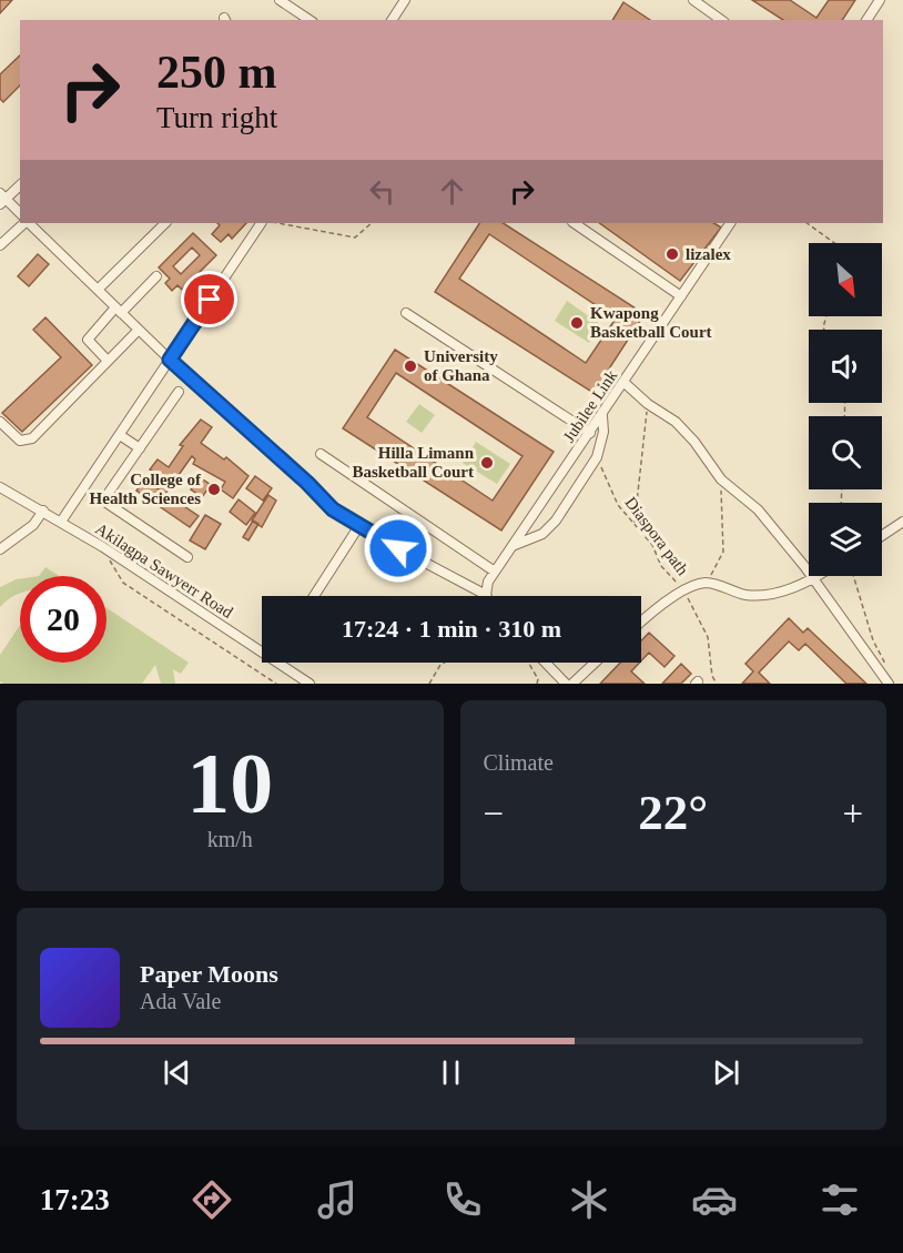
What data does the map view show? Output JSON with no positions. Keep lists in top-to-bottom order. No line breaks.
{"streets":{"street":["Jubilee Link","Akilagpa Sawyerr Road"],"path":["Diaspora path"]},"places":["lizalex","Kwapong Basketball Court","University of Ghana","Hilla Limann Basketball Court","College of Health Sciences"],"north":"bottom right","page":{"turn":["250 m","Turn right"],"limit":"20","trip":"17:24 · 1 min · 310 m","tile":[["10","km/h"],"Climate"],"heat":["−","22°","+"],"song":["Paper Moons","Ada Vale"],"tabs":"17:23"}}
